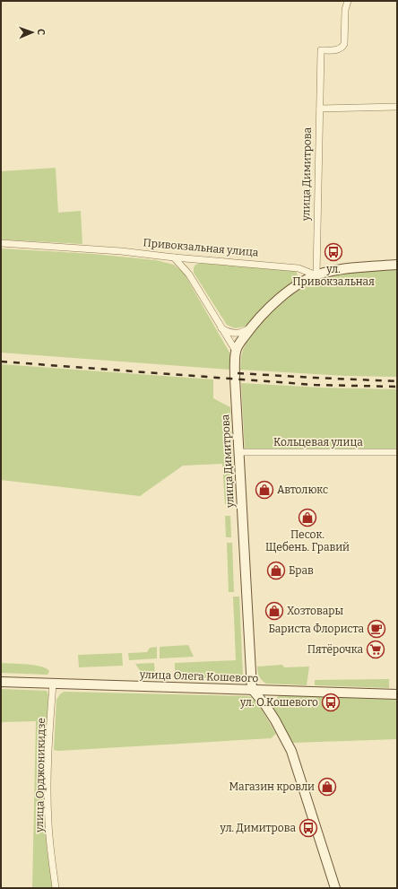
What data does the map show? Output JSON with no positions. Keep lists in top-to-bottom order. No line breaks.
{"streets":{"main road":["улица Димитрова","улица Олега Кошевого"],"street":["Привокзальная улица","Кольцевая улица","улица Орджоникидзе"]},"crossings":[["улица Димитрова","Привокзальная улица"],["улица Димитрова","Кольцевая улица"],["улица Димитрова","улица Олега Кошевого"],["улица Олега Кошевого","улица Орджоникидзе"]],"places":{"bus stop":["ул. Привокзальная","ул. О.Кошевого","ул. Димитрова"],"shop":["Автолюкс","Песок. Щебень. Гравий","Брав","Хозтовары","Магазин кровли"],"cafe":["Бариста Флориста"],"supermarket":["Пятёрочка"]},"north":"right"}
